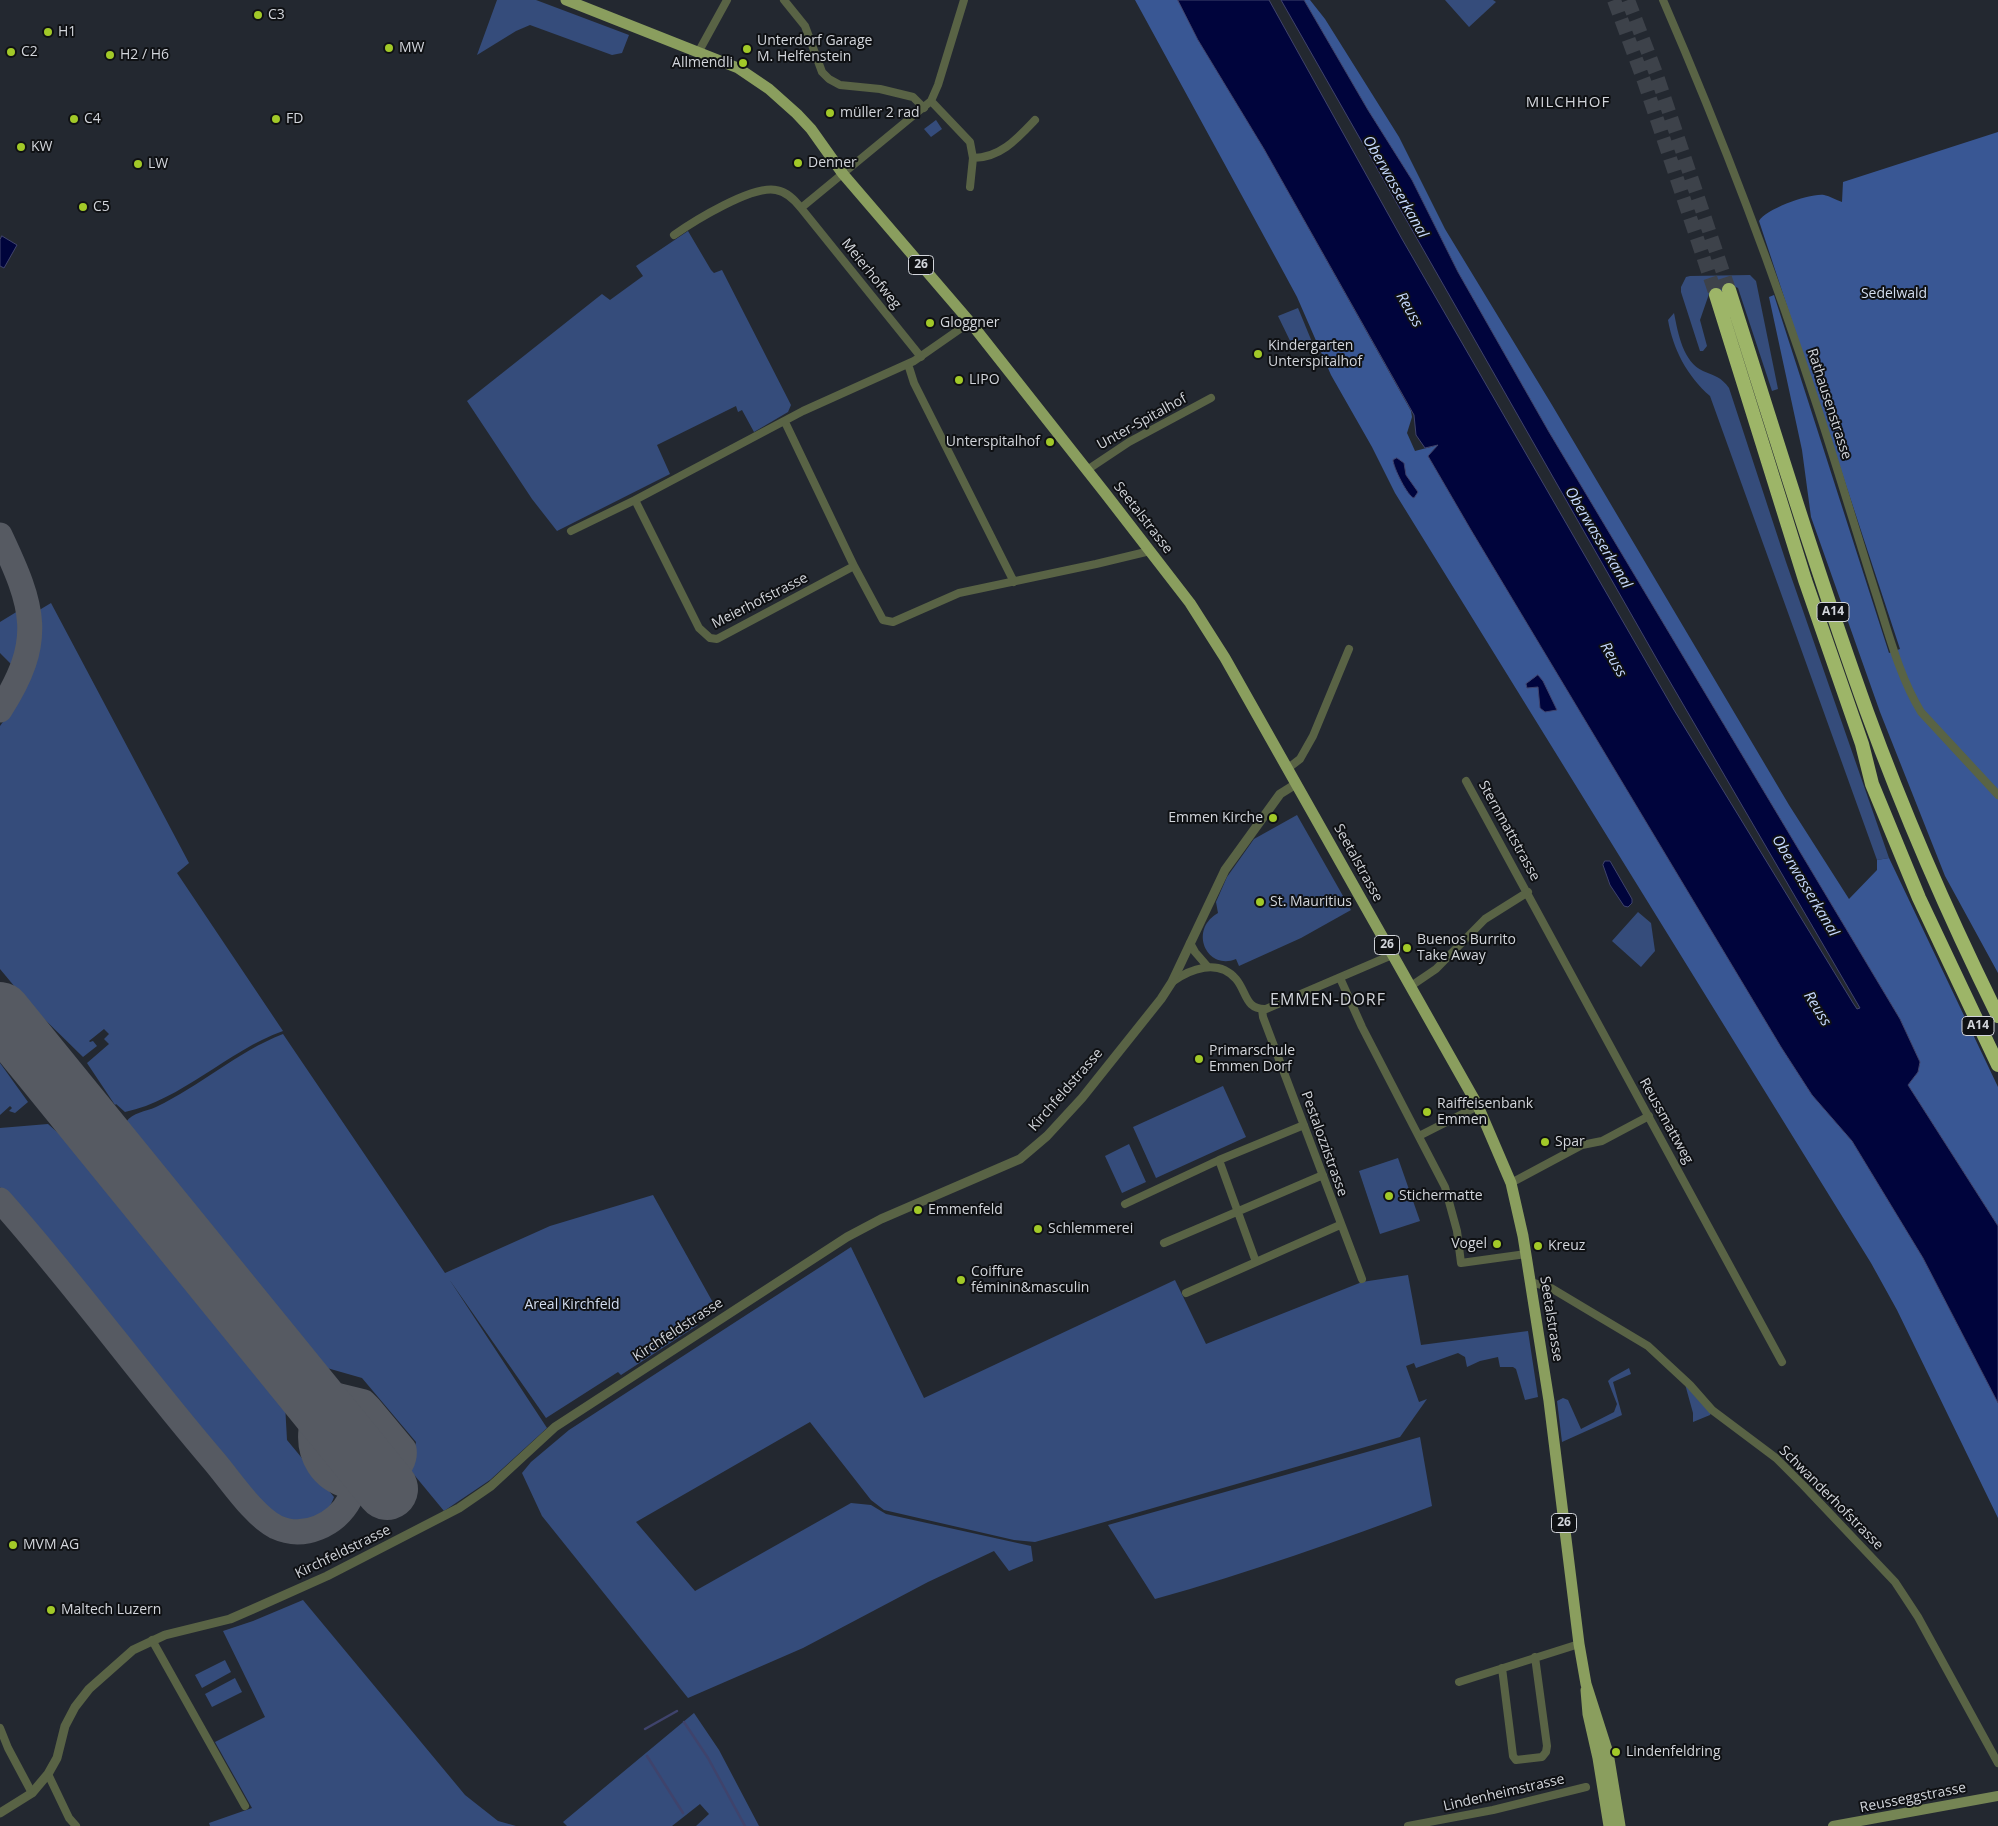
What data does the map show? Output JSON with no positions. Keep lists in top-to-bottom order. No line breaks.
{"streets":{"highway":["A14"],"main road":["26","Seetalstrasse","Reusseggstrasse"],"street":["Meierhofweg","Rathausenstrasse","Unter-Spitalhof","Meierhofstrasse","Sternmattstrasse","Kirchfeldstrasse","Reussmattweg","Pestalozzistrasse","Schwanderhofstrasse","Lindenheimstrasse"]},"crossings":[["Unter-Spitalhof","Seetalstrasse"],["Seetalstrasse","Sternmattstrasse"],["Seetalstrasse","Kirchfeldstrasse"],["Seetalstrasse","Schwanderhofstrasse"],["Sternmattstrasse","Reussmattweg"]],"districts":["MILCHHOF","EMMEN-DORF"],"water":["Oberwasserkanal","Reuss"],"parks":["Sedelwald","Areal Kirchfeld"],"places":["C3","H1","MW","Unterdorf Garage M. Helfenstein","C2","H2 / H6","Allmendli","müller 2 rad","C4","FD","KW","Denner","LW","C5","Gloggner","Kindergarten Unterspitalhof","LIPO","Unterspitalhof","Emmen Kirche","St. Mauritius","Buenos Burrito Take Away","Primarschule Emmen Dorf","Raiffeisenbank Emmen","Spar","Stichermatte","Emmenfeld","Schlemmerei","Vogel","Kreuz","Coiffure féminin&masculin","MVM AG","Maltech Luzern","Lindenfeldring"]}
